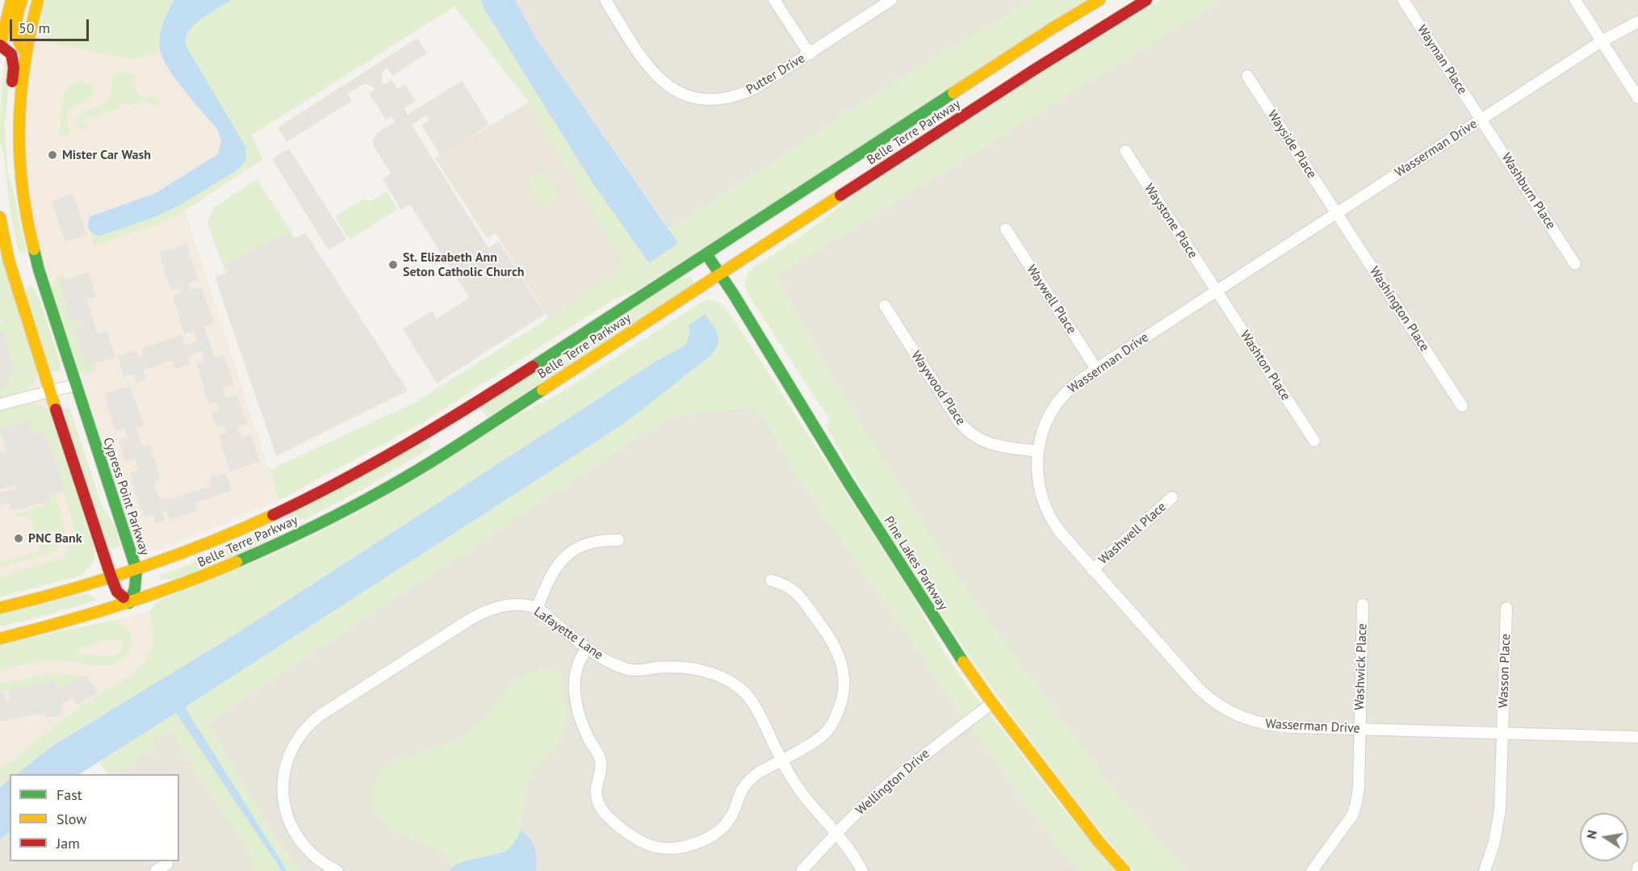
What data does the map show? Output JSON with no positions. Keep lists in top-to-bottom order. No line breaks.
{"streets":{"main road":["Belle Terre Parkway","Cypress Point Parkway","Pine Lakes Parkway"],"street":["Wayman Place","Putter Drive","Wayside Place","Wasserman Drive","Washburn Place","Waystone Place","Waywell Place","Washington Place","Washton Place","Waywood Place","Washwell Place","Lafayette Lane","Washwick Place","Wasson Place","Wellington Drive"]},"crossings":[["Wayman Place","Wasserman Drive"],["Wayman Place","Washburn Place"],["Belle Terre Parkway","Cypress Point Parkway"],["Belle Terre Parkway","Pine Lakes Parkway"],["Wayside Place","Wasserman Drive"],["Wayside Place","Washington Place"],["Wasserman Drive","Washburn Place"],["Wasserman Drive","Waystone Place"],["Wasserman Drive","Waywell Place"],["Wasserman Drive","Washington Place"],["Wasserman Drive","Washton Place"],["Wasserman Drive","Waywood Place"],["Wasserman Drive","Washwell Place"],["Wasserman Drive","Washwick Place"],["Wasserman Drive","Wasson Place"],["Waystone Place","Washton Place"],["Pine Lakes Parkway","Wellington Drive"],["Lafayette Lane","Wellington Drive"]],"places":["Mister Car Wash","St. Elizabeth Ann Seton Catholic Church","PNC Bank"],"legend":["Fast","Slow","Jam"],"scale_bar":"50 m","north":"left"}
